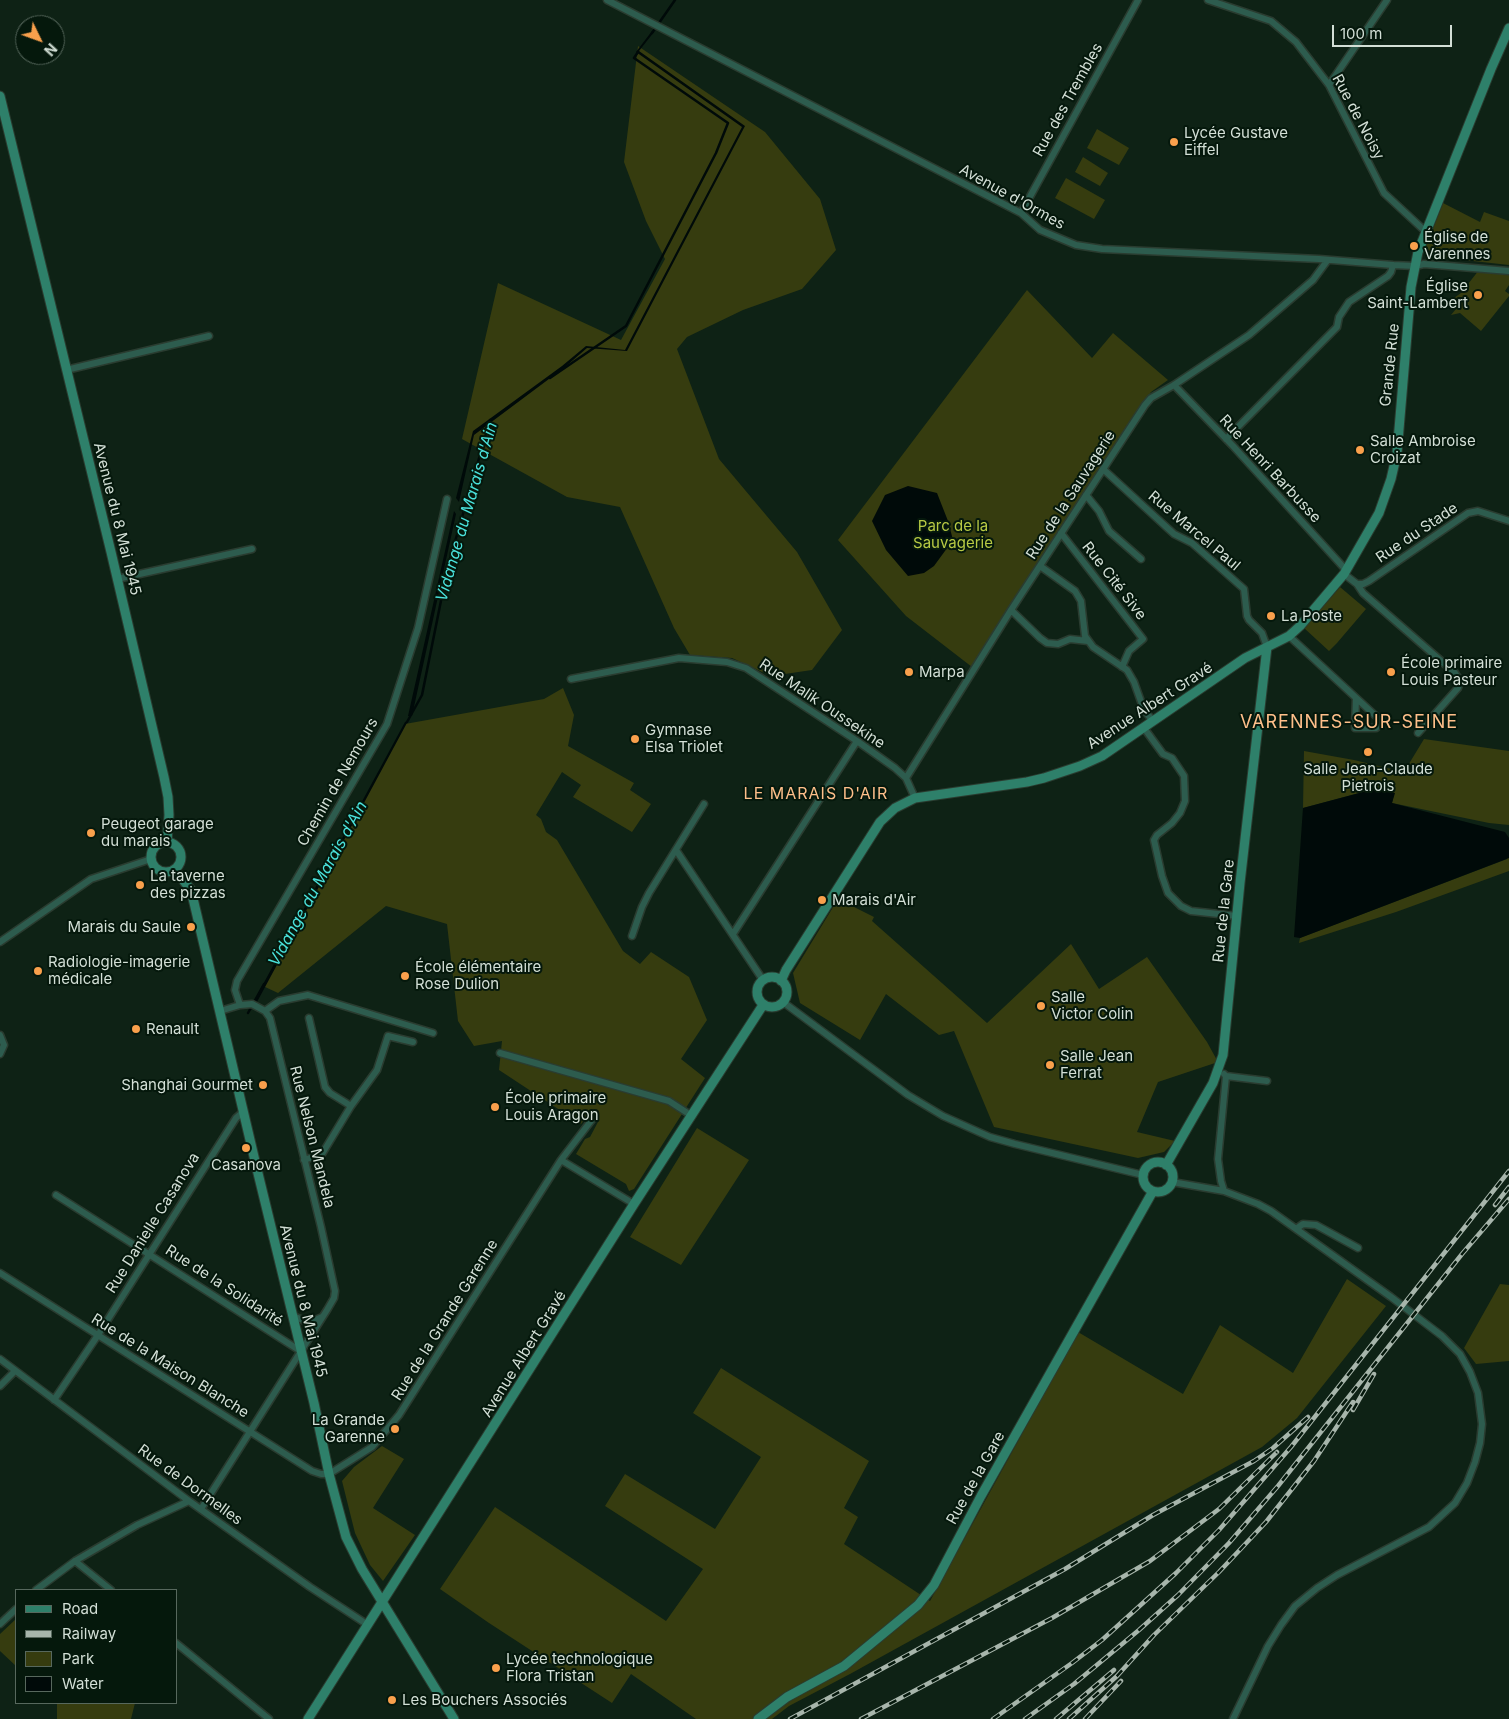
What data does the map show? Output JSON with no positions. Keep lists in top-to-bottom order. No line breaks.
{"streets":{"main road":["Grande Rue","Avenue du 8 Mai 1945","Avenue Albert Gravé","Rue de la Gare"],"street":["Rue des Trembles","Rue de Noisy","Avenue d'Ormes","Rue Henri Barbusse","Rue de la Sauvagerie","Rue Marcel Paul","Rue du Stade","Rue Cité Sive","Rue Malik Oussekine","Chemin de Nemours","Rue Nelson Mandela","Rue Danielle Casanova","Rue de la Solidarité","Rue de la Grande Garenne","Rue de la Maison Blanche","Rue de Dormelles"]},"crossings":[["Rue des Trembles","Avenue d'Ormes"],["Rue de Noisy","Grande Rue"],["Avenue d'Ormes","Grande Rue"],["Avenue d'Ormes","Rue de la Sauvagerie"],["Grande Rue","Rue Henri Barbusse"],["Grande Rue","Rue Marcel Paul"],["Grande Rue","Avenue Albert Gravé"],["Grande Rue","Rue de la Gare"],["Rue Henri Barbusse","Rue de la Sauvagerie"],["Rue de la Sauvagerie","Rue Marcel Paul"],["Rue de la Sauvagerie","Rue Cité Sive"],["Rue de la Sauvagerie","Rue Malik Oussekine"],["Avenue du 8 Mai 1945","Avenue Albert Gravé"],["Avenue du 8 Mai 1945","Rue Nelson Mandela"],["Avenue du 8 Mai 1945","Rue Danielle Casanova"],["Avenue du 8 Mai 1945","Rue de la Solidarité"],["Avenue du 8 Mai 1945","Rue de la Grande Garenne"],["Avenue du 8 Mai 1945","Rue de la Maison Blanche"],["Rue Marcel Paul","Avenue Albert Gravé"],["Rue Marcel Paul","Rue de la Gare"],["Avenue Albert Gravé","Rue de la Gare"],["Avenue Albert Gravé","Rue de Dormelles"],["Rue Nelson Mandela","Rue de la Solidarité"],["Rue Nelson Mandela","Rue de la Maison Blanche"],["Rue Nelson Mandela","Rue de Dormelles"],["Rue Danielle Casanova","Rue de la Solidarité"],["Rue Danielle Casanova","Rue de la Maison Blanche"],["Rue Danielle Casanova","Rue de Dormelles"],["Rue de la Grande Garenne","Rue de la Maison Blanche"]],"districts":["VARENNES-SUR-SEINE","LE MARAIS D'AIR"],"water":["Vidange du Marais d'Ain"],"parks":["Parc de la Sauvagerie"],"places":["Lycée Gustave Eiffel","Église de Varennes","Église Saint-Lambert","Salle Ambroise Croizat","La Poste","Marpa","École primaire Louis Pasteur","Gymnase Elsa Triolet","Salle Jean-Claude Pietrois","Peugeot garage du marais","La taverne des pizzas","Marais d'Air","Marais du Saule","Radiologie-imagerie médicale","École élémentaire Rose Dulion","Salle Victor Colin","Renault","Salle Jean Ferrat","Shanghai Gourmet","École primaire Louis Aragon","Casanova","La Grande Garenne","Lycée technologique Flora Tristan","Les Bouchers Associés"],"legend":["Road","Railway","Park","Water"],"scale_bar":"100 m","north":"bottom right"}
